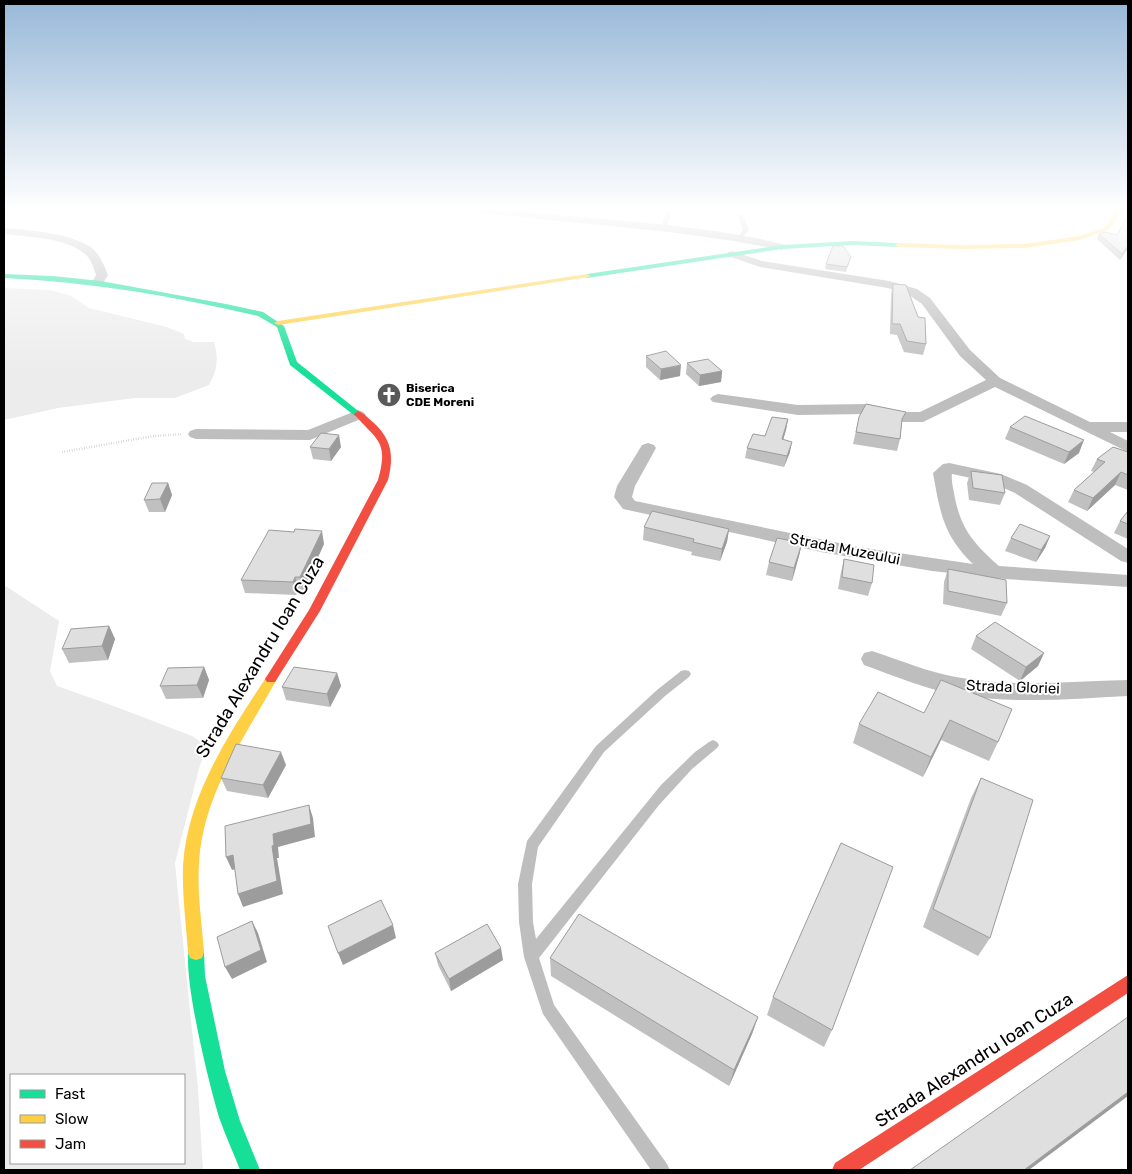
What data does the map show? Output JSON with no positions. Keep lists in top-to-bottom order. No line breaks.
{"streets":{"main road":["Strada Alexandru Ioan Cuza"],"street":["Strada Muzeului","Strada Gloriei"]},"places":{"church":["Biserica CDE Moreni"]},"legend":["Fast","Slow","Jam"]}
